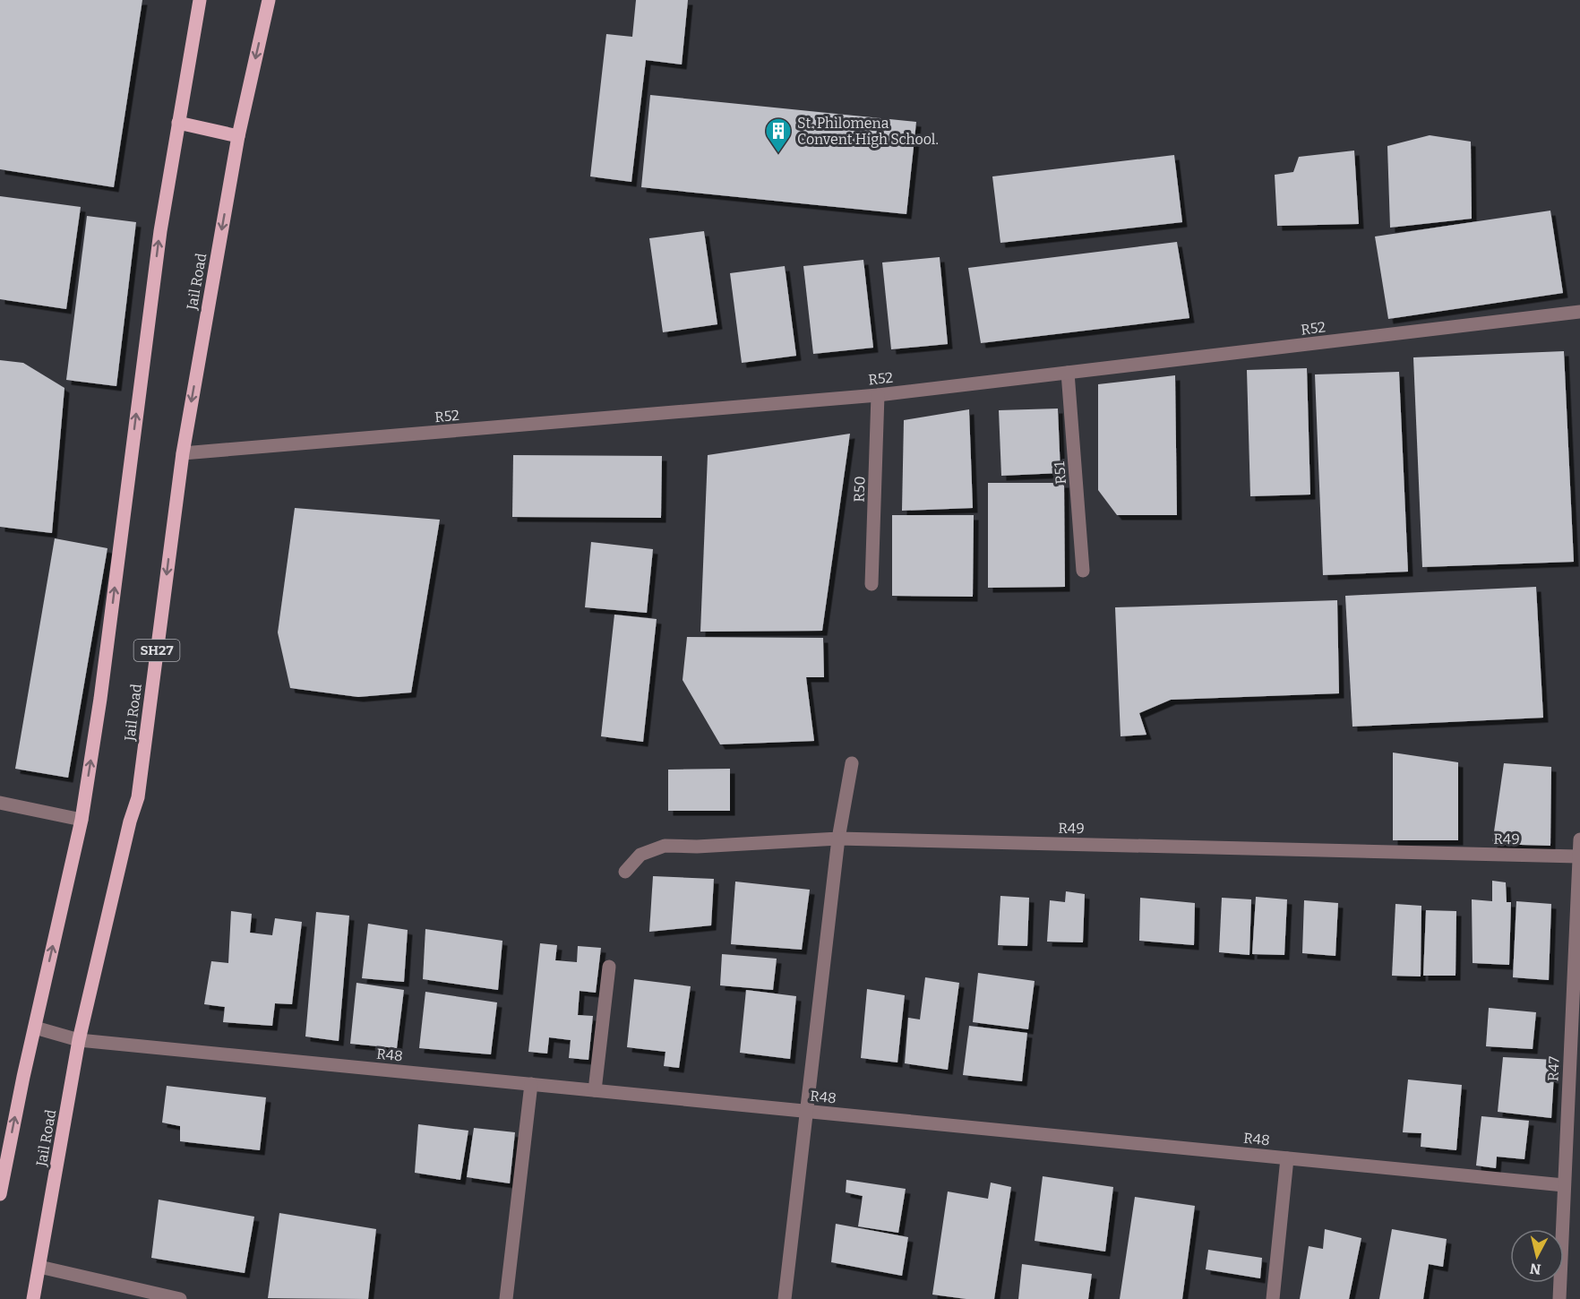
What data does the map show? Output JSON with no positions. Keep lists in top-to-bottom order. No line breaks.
{"streets":{"main road":["Jail Road","SH27"],"street":["R52","R51","R50","R49","R48","R47"]},"crossings":[["Jail Road","R52"],["Jail Road","R48"],["R52","R51"],["R52","R50"],["R49","R47"],["R48","R47"]],"places":{"building":["St. Philomena Convent High School."]},"north":"bottom"}
